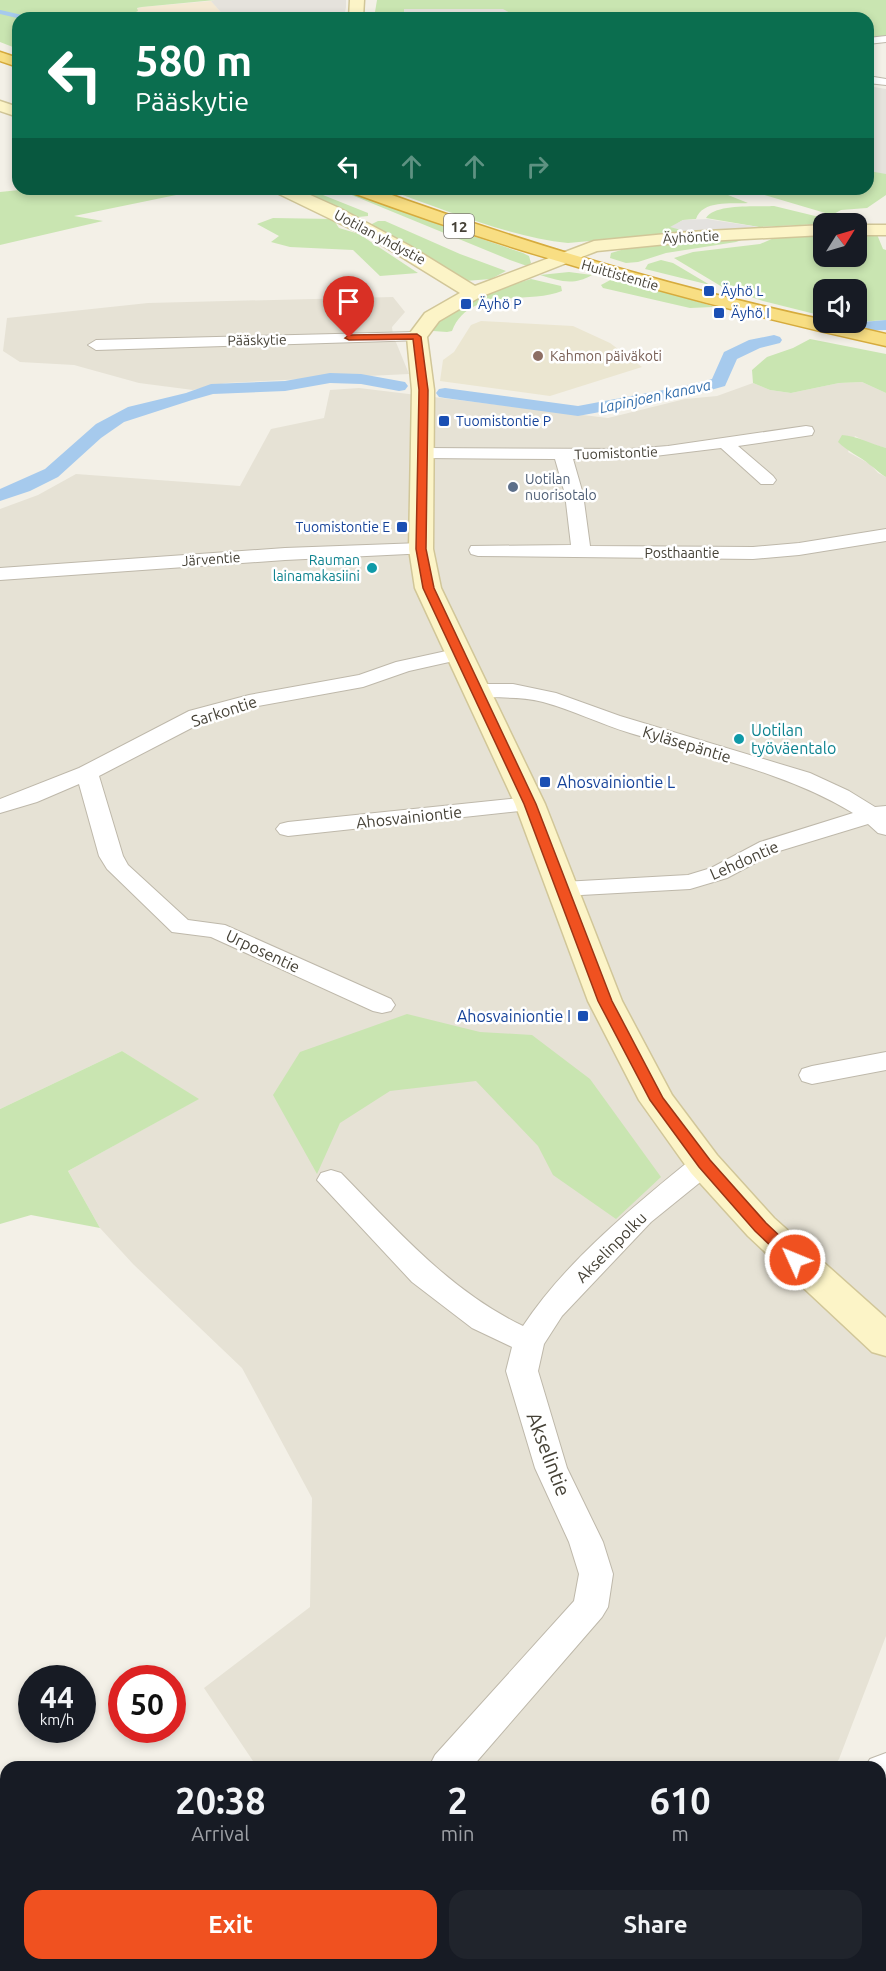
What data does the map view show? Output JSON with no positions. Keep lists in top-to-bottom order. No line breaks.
{"streets":{"highway":["12","Huittistentie"],"main road":["Uotilan yhdystie","Äyhöntie"],"street":["Pääskytie","Tuomistontie","Posthaantie","Järventie","Sarkontie","Kyläsepäntie","Ahosvainiontie","Lehdontie","Urposentie","Akselinpolku","Akselintie"]},"crossings":[["Uotilan yhdystie","Äyhöntie"],["Äyhöntie","Huittistentie"],["Äyhöntie","Pääskytie"],["Sarkontie","Urposentie"],["Kyläsepäntie","Lehdontie"],["Akselinpolku","Akselintie"]],"water":["Lapinjoen kanava"],"places":{"transit":["Äyhö L","Äyhö P","Äyhö I","Tuomistontie P","Tuomistontie E","Ahosvainiontie L","Ahosvainiontie I"],"other":["Kahmon päiväkoti","Uotilan nuorisotalo","Rauman lainamakasiini","Uotilan työväentalo"]},"north":"top right","page":{"turn":["580 m","Pääskytie"],"speed":"44 km/h","limit":"50","eta":["20:38","Arrival","2","min","610","m"],"buttons":["Exit","Share"]}}
